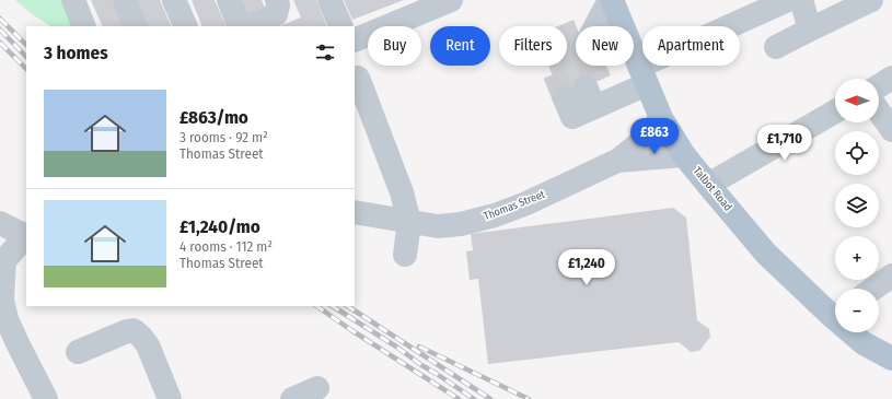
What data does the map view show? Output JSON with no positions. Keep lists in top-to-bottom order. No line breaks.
{"streets":{"main road":["Talbot Road"],"street":["Thomas Street"]},"crossings":[["Talbot Road","Thomas Street"]],"north":"left","page":{"chip":["Buy","Rent","Filters","New","Apartment"],"heading":"3 homes","map_buttons":["+","−"],"list":[{"name":"£863/mo","note":"3 rooms · 92 m² · Thomas Street"},{"name":"£1,240/mo","note":"4 rooms · 112 m² · Thomas Street"}],"price":["£863","£1,710","£1,240"]}}
